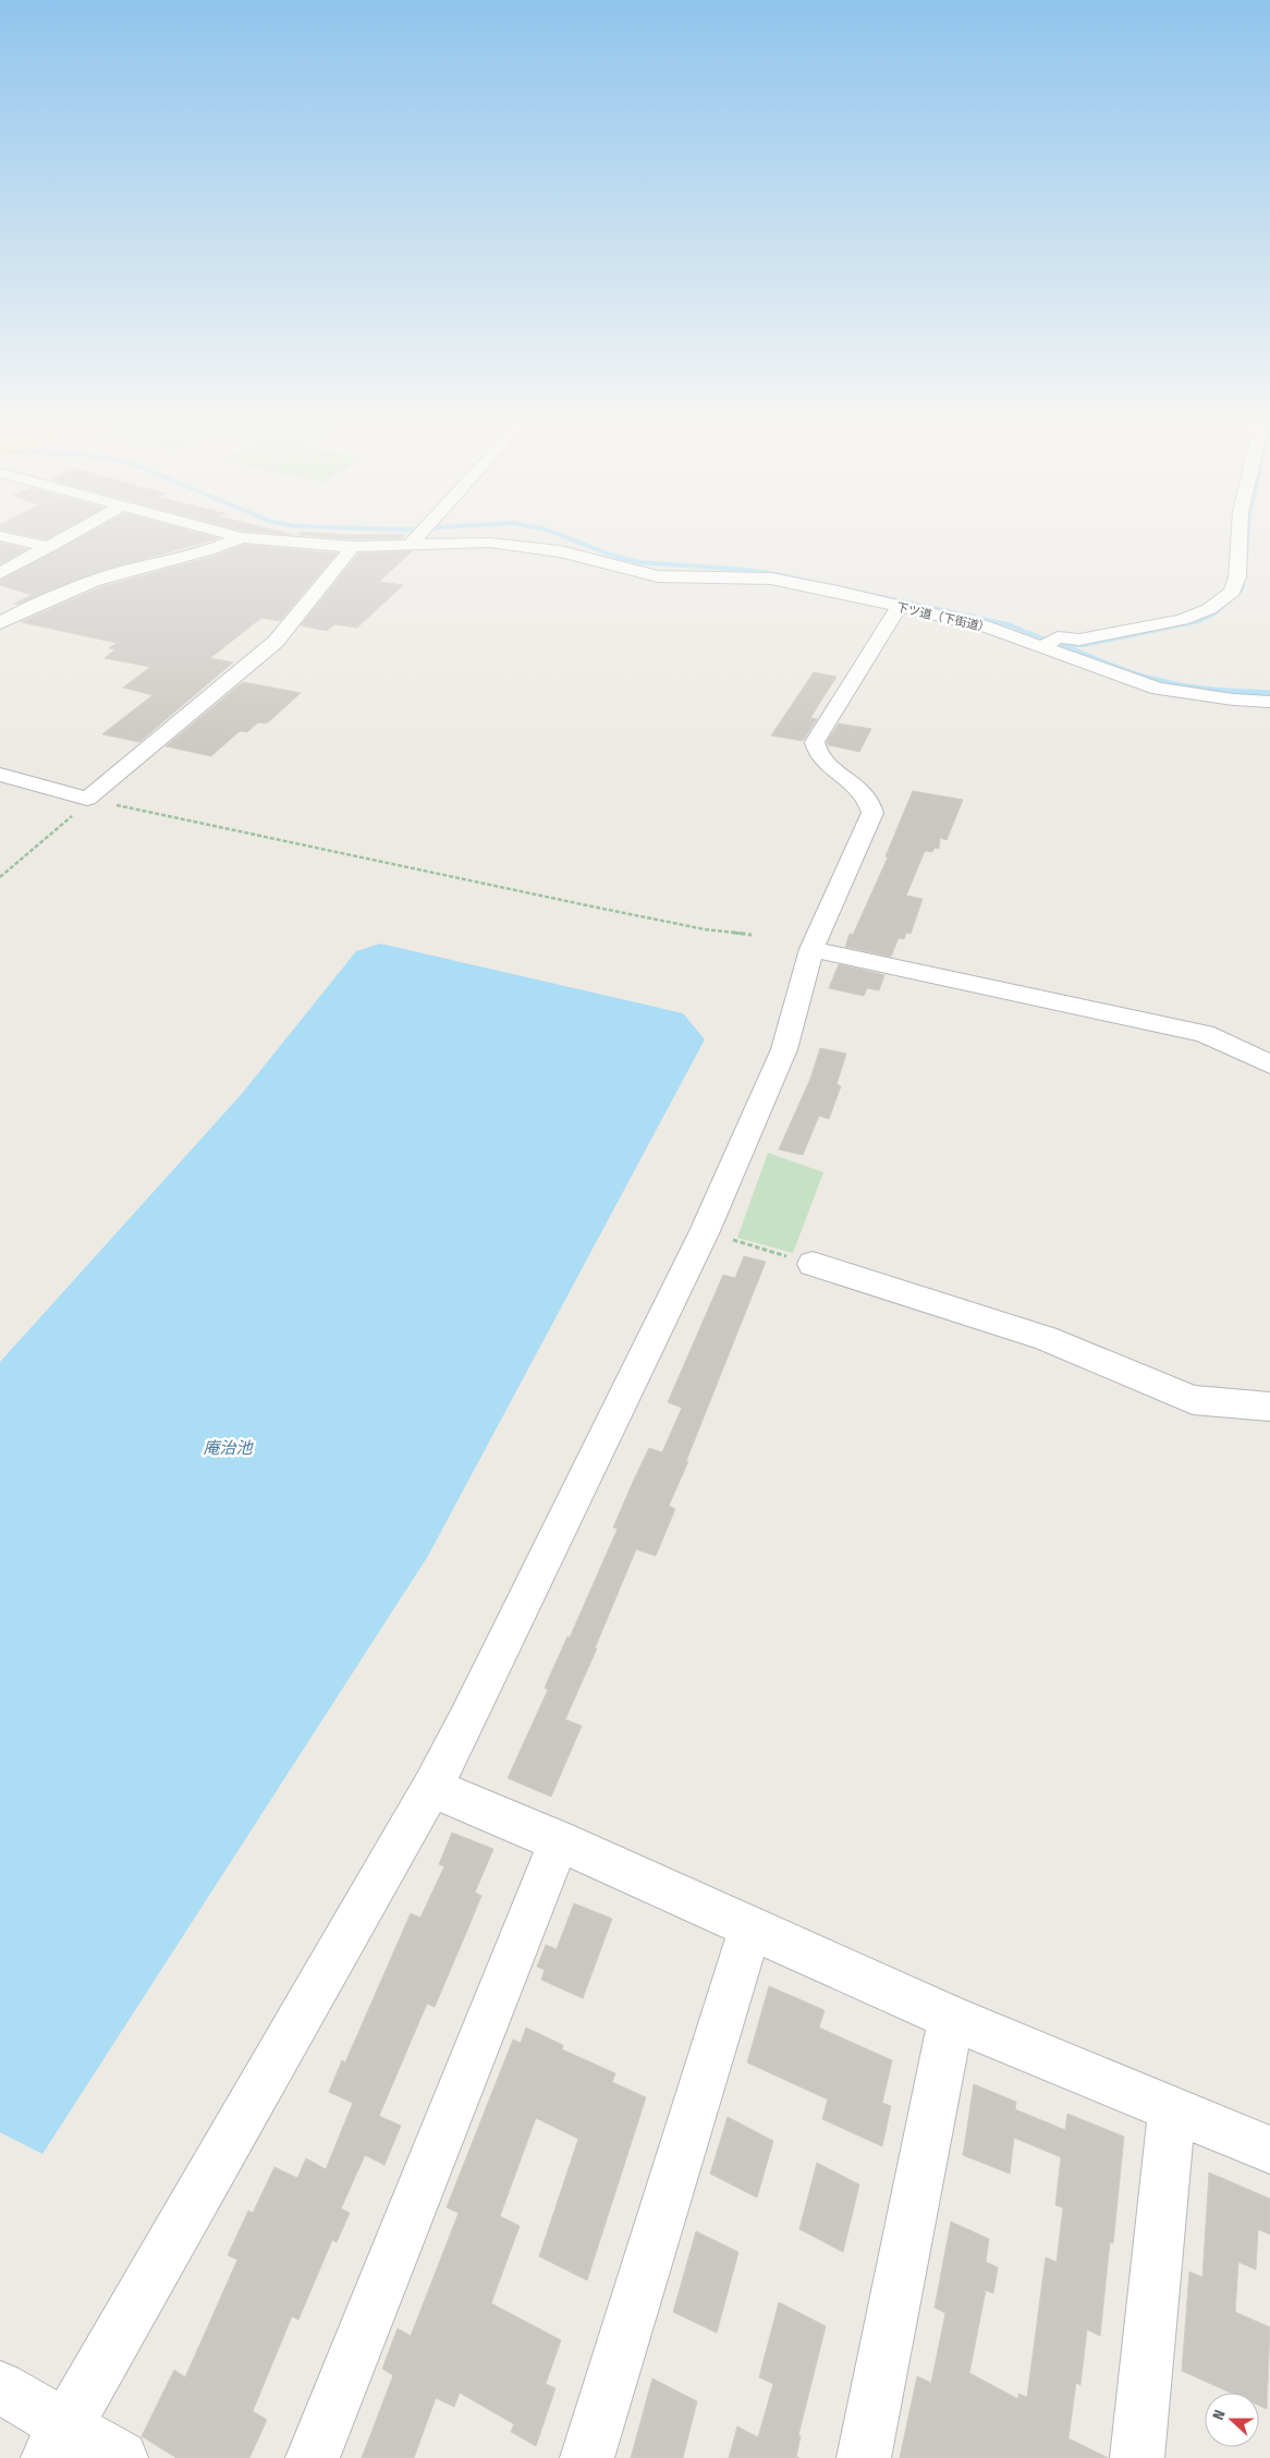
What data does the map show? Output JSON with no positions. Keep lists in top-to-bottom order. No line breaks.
{"streets":{"street":["下ツ道（下街道）"]},"water":["庵治池"],"north":"left"}
